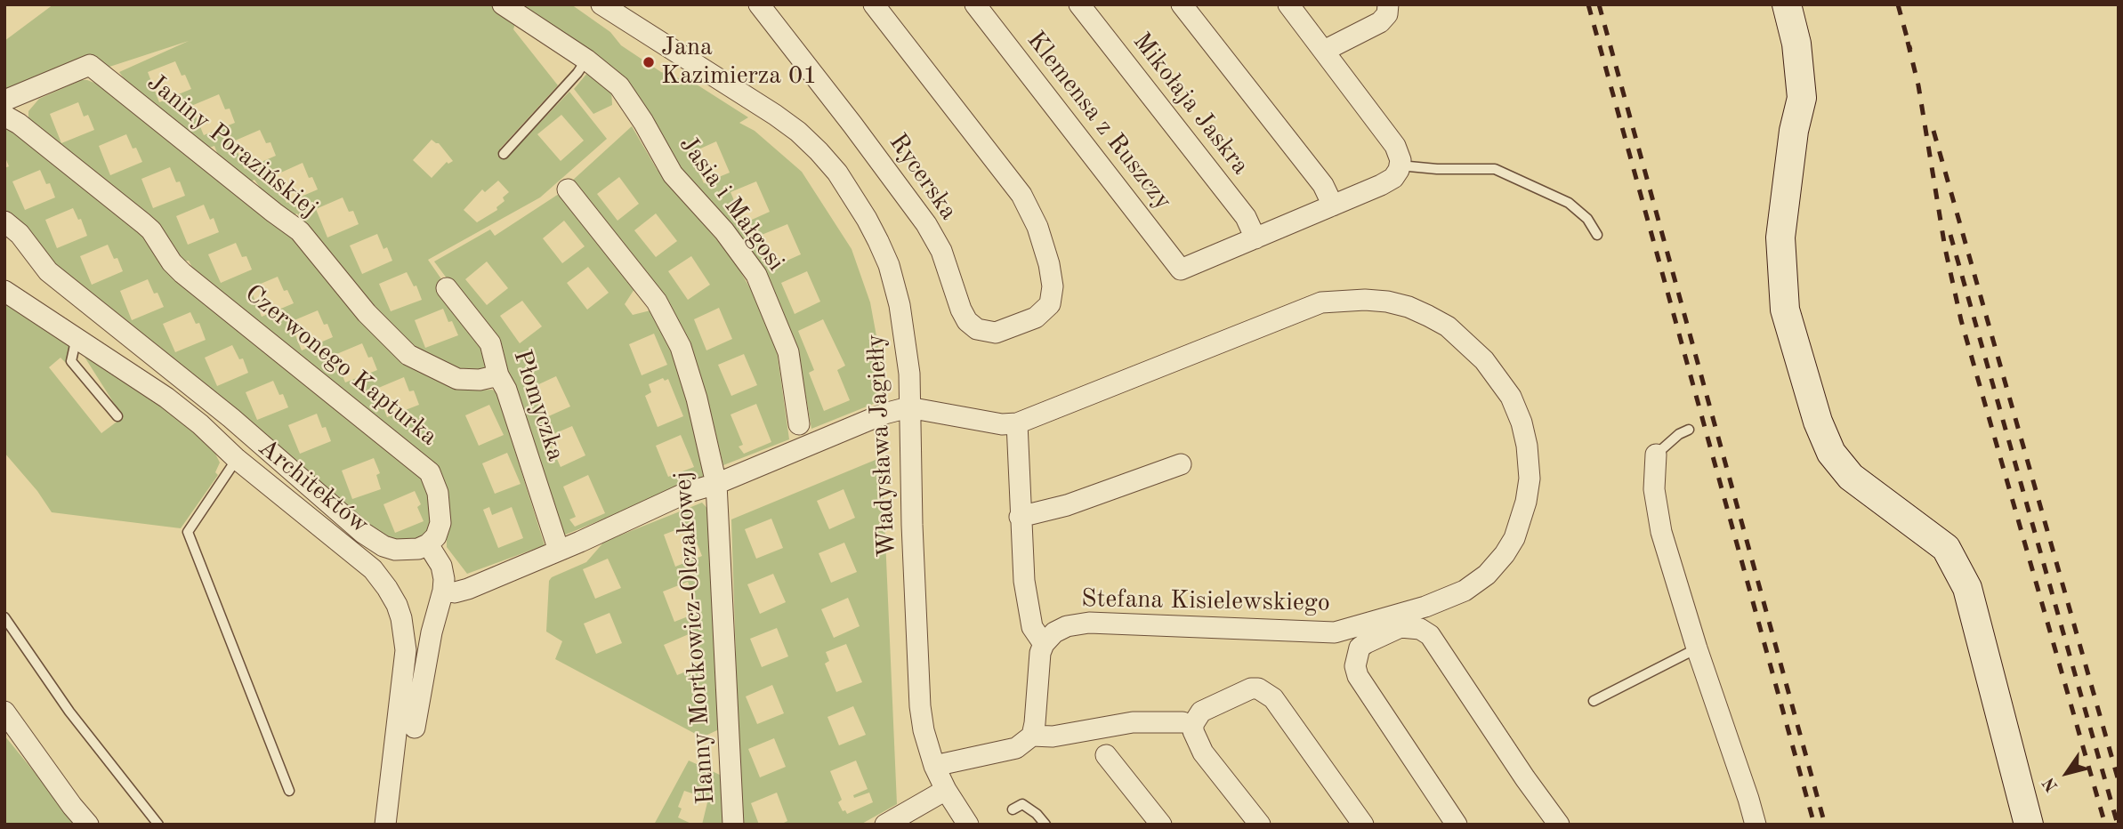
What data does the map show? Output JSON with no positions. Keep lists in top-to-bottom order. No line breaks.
{"streets":{"street":["Mikołaja Jaskra","Klemensa z Ruszczy","Janiny Porazińskiej","Rycerska","Jasia i Małgosi","Czerwonego Kapturka","Płomyczka","Władysława Jagiełły","Architektów","Stefana Kisielewskiego","Hanny Mortkowicz-Olczakowej"]},"crossings":[["Mikołaja Jaskra","Klemensa z Ruszczy"],["Janiny Porazińskiej","Czerwonego Kapturka"],["Janiny Porazińskiej","Płomyczka"],["Władysława Jagiełły","Stefana Kisielewskiego"]],"places":["Jana Kazimierza 01"],"north":"bottom left"}
